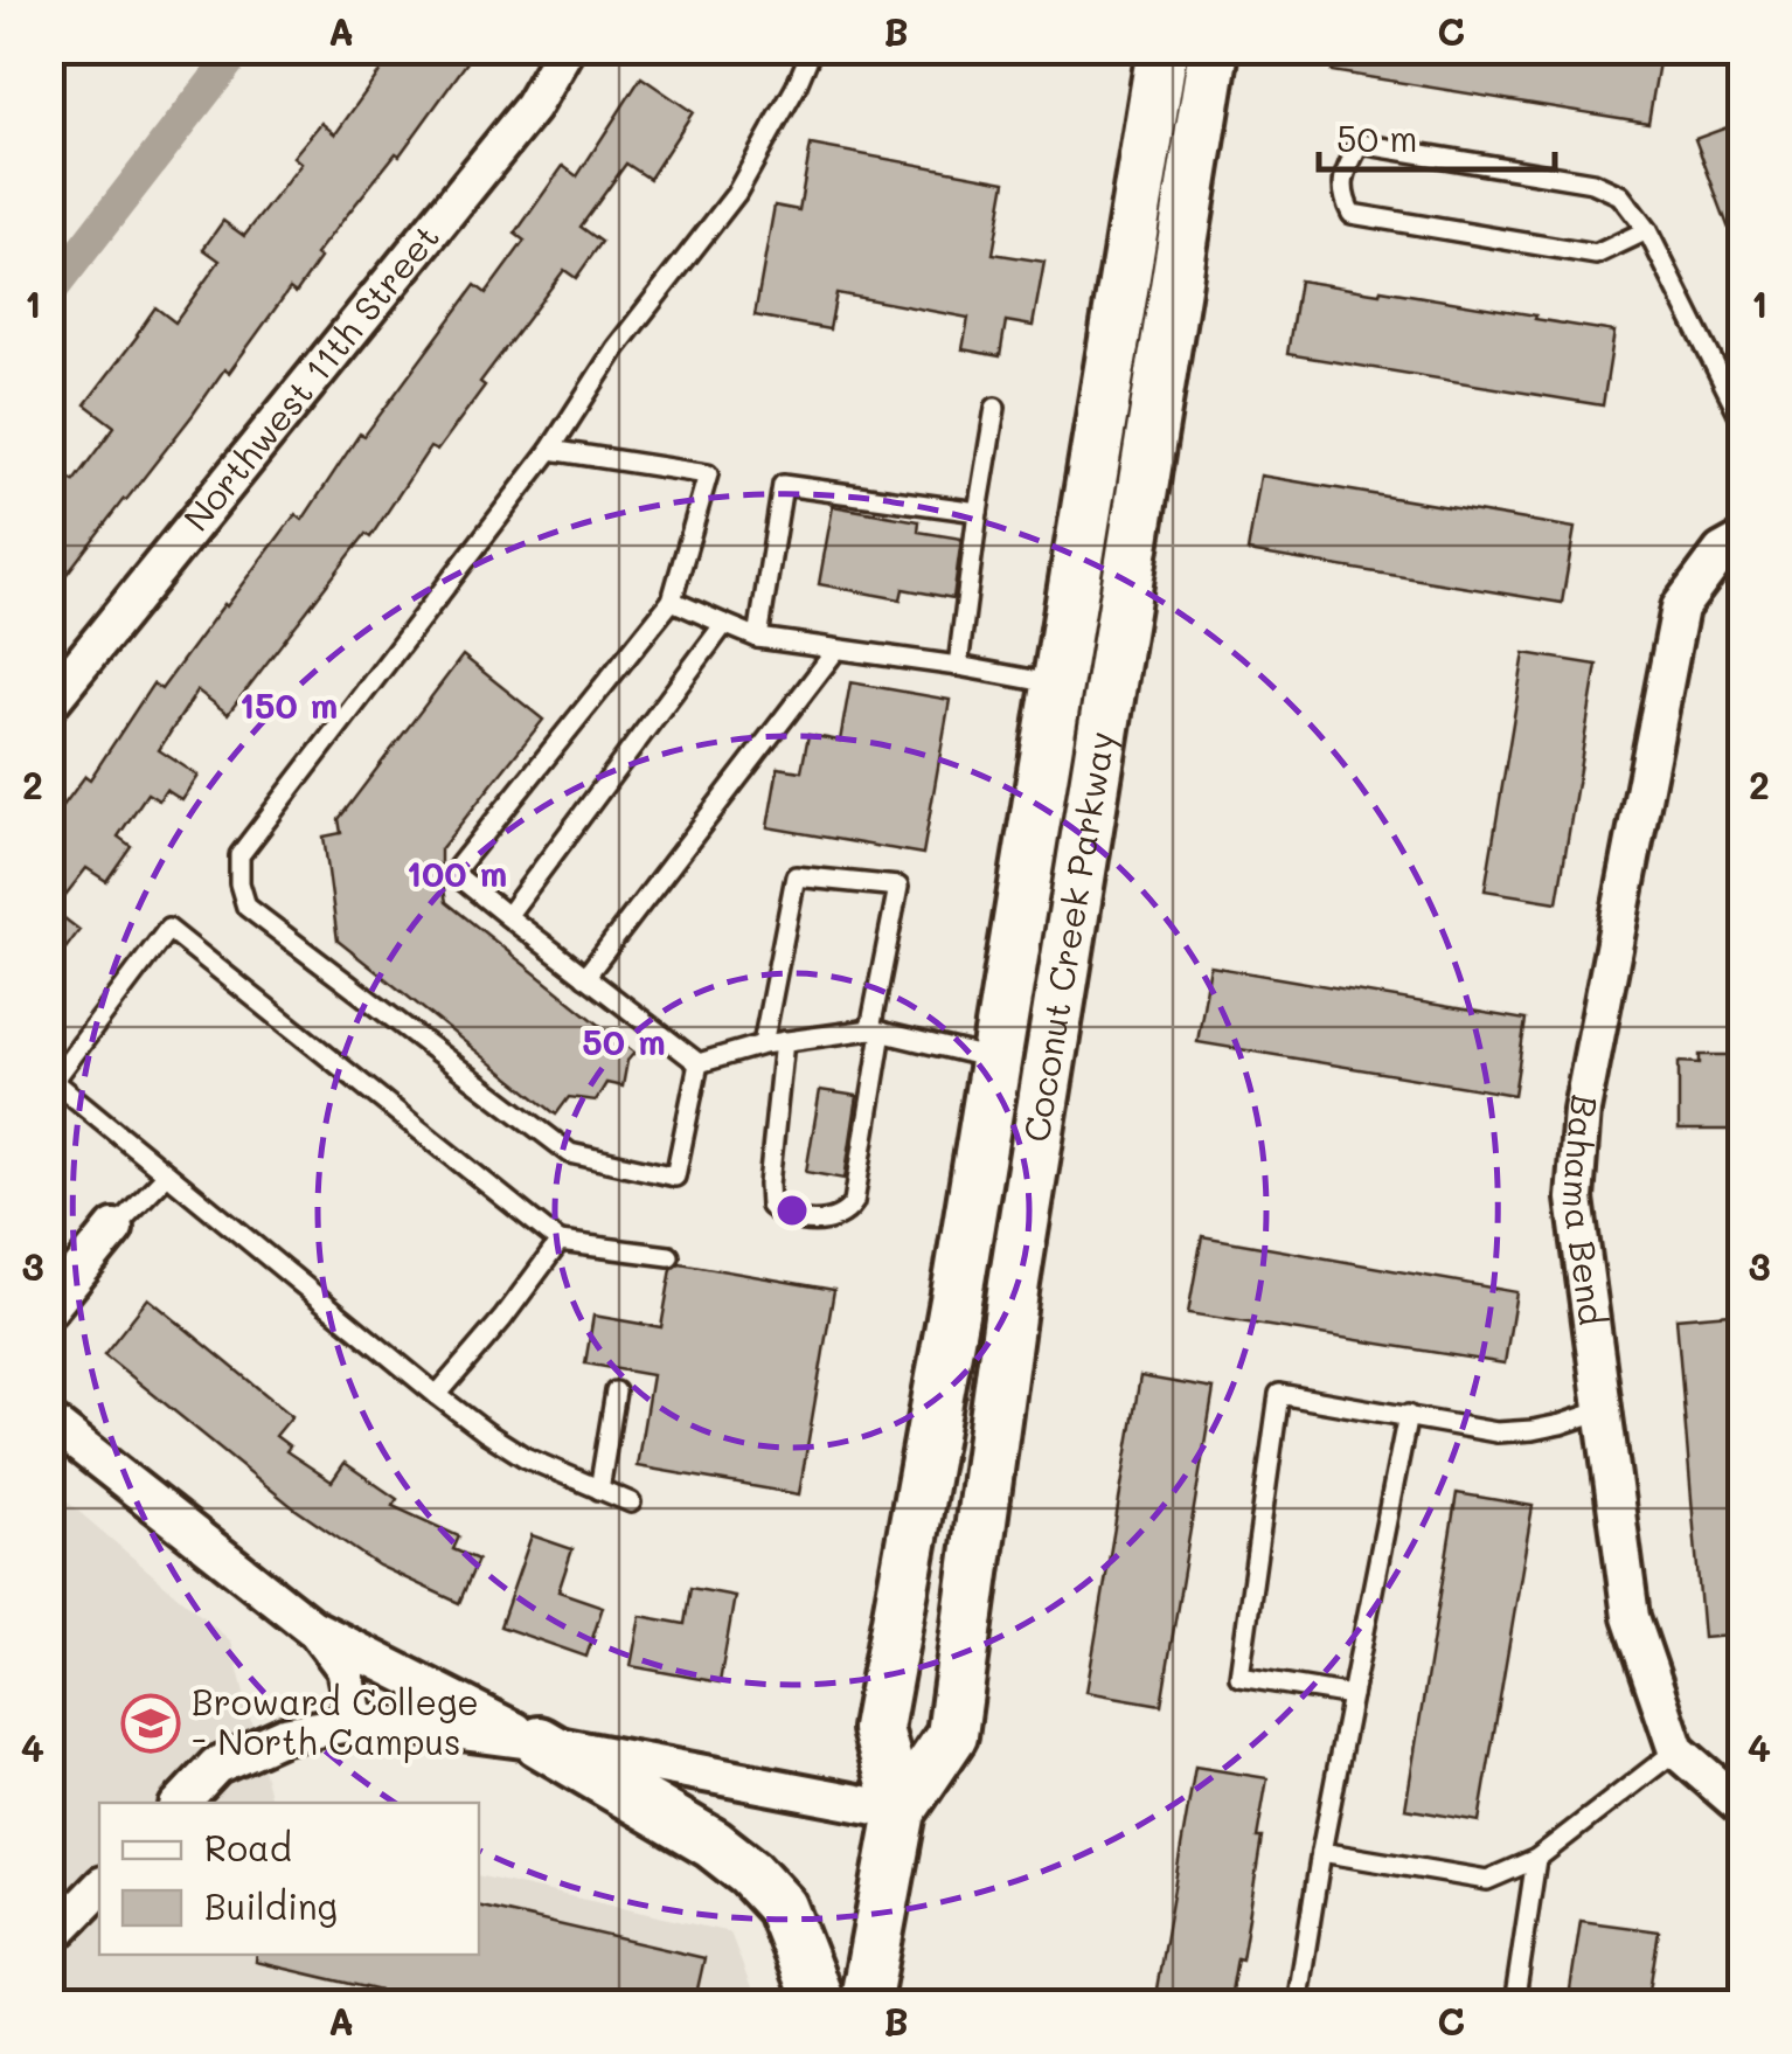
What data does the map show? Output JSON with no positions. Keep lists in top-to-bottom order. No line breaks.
{"streets":{"main road":["Coconut Creek Parkway"],"street":["Northwest 11th Street","Bahama Bend"]},"places":{"school or university":["Broward College - North Campus"]},"legend":["Road","Building"],"scale_bar":"50 m","grid":{"columns":["A","B","C"],"rows":["1","2","3","4"]},"rings":["150 m","100 m","50 m"]}
